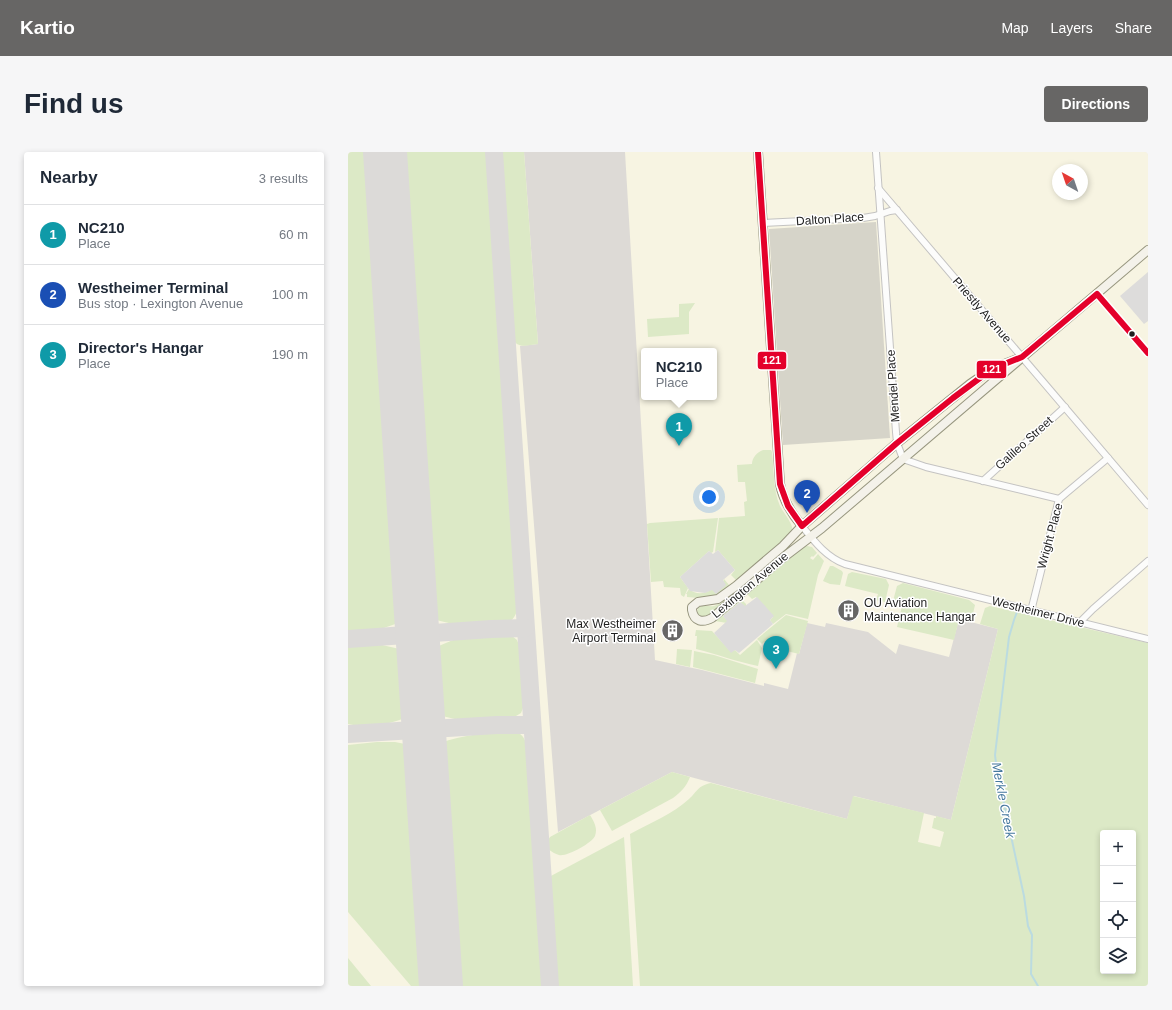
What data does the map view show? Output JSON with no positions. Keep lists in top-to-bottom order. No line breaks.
{"streets":{"street":["Dalton Place","Priestly Avenue","Mendel Place","Galileo Street","Wright Place","Lexington Avenue","Westheimer Drive"]},"crossings":[["Dalton Place","Priestly Avenue"],["Dalton Place","Mendel Place"],["Priestly Avenue","Mendel Place"],["Priestly Avenue","Galileo Street"],["Priestly Avenue","Wright Place"],["Priestly Avenue","Lexington Avenue"],["Mendel Place","Lexington Avenue"],["Wright Place","Westheimer Drive"],["Lexington Avenue","Westheimer Drive"]],"water":["Merkle Creek"],"places":{"building":["OU Aviation Maintenance Hangar","Max Westheimer Airport Terminal"]},"lines":["transit line 121"],"north":"top left","page":{"header":"Kartio","nav":["Map","Layers","Share"],"buttons":"Directions","title":"Find us","heading":["Nearby","3 results"],"list":[{"mark":"1","name":"NC210","note":"Place","value":"60 m"},{"mark":"2","name":"Westheimer Terminal","note":"Bus stop · Lexington Avenue","value":"100 m"},{"mark":"3","name":"Director's Hangar","note":"Place","value":"190 m"}],"popup":["NC210","Place"],"pins":["1","2","3"],"map_buttons":["+","−"]}}
